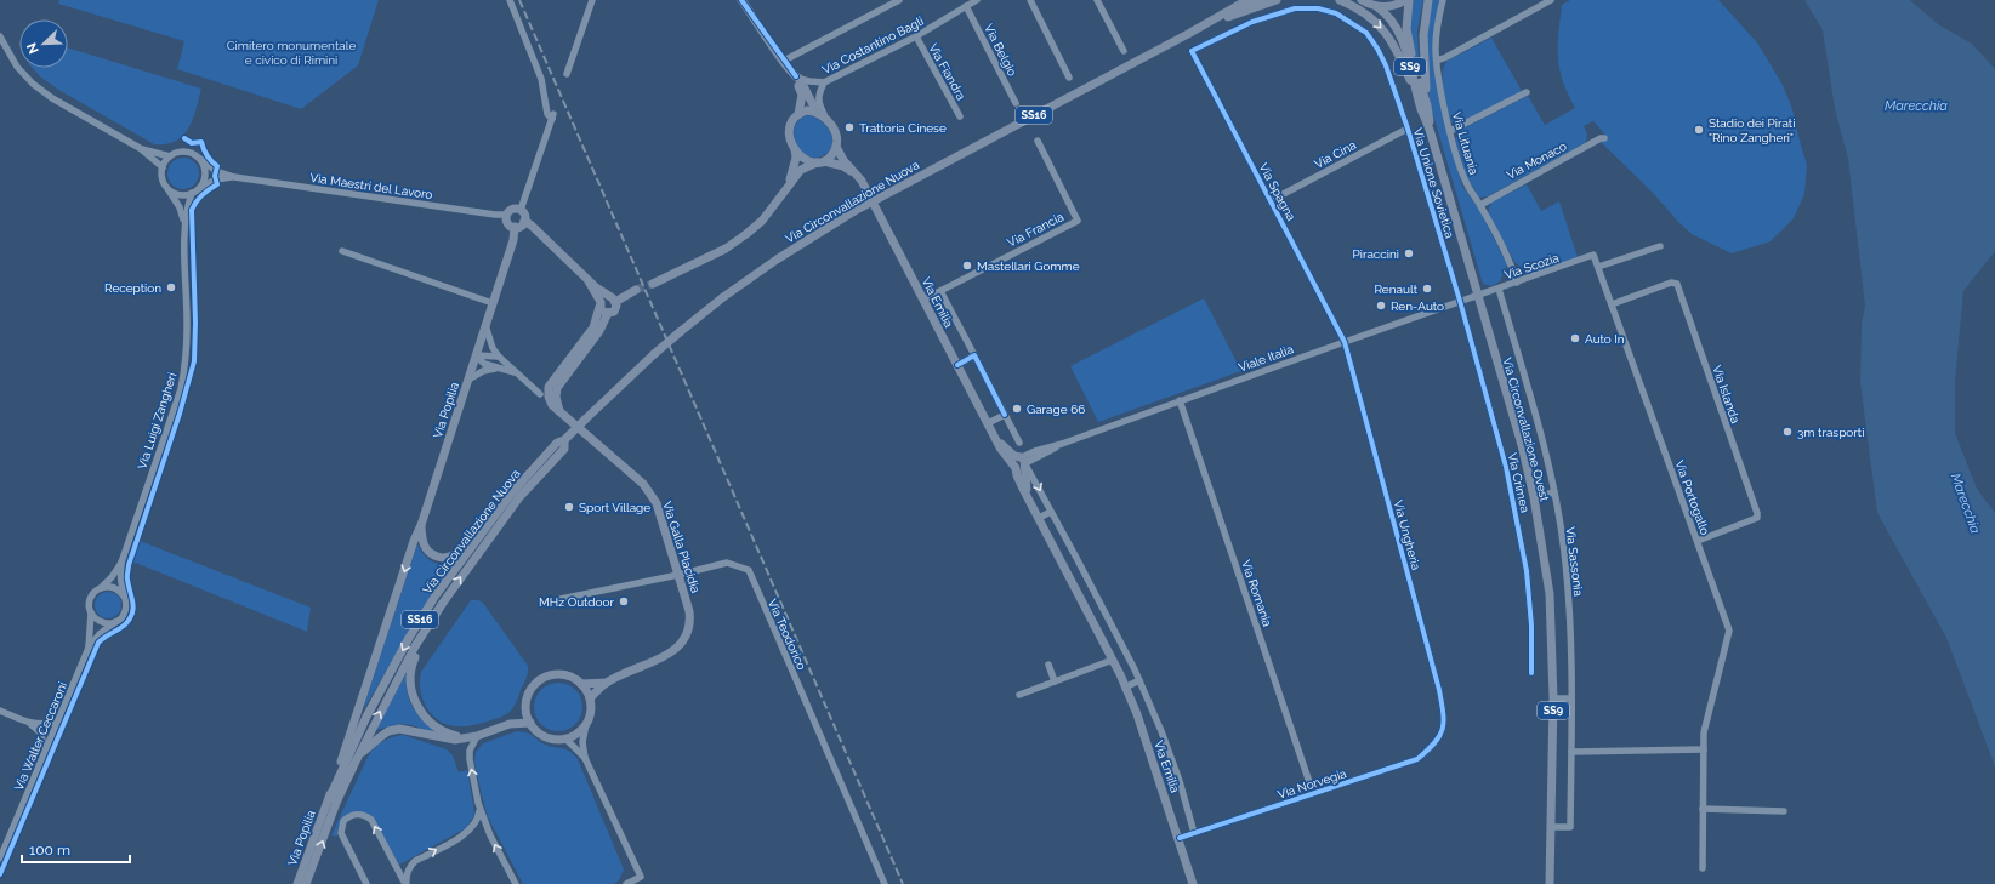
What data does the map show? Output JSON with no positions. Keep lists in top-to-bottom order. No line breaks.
{"streets":{"main road":["SS9","SS16","Via Circonvallazione Nuova","Via Emilia","Via Popilia","Via Circonvallazione Ovest","Via Galla Placidia"],"street":["Via Costantino Bagli","Via Belgio","Via Fiandra","Via Lituania","Via Cina","Via Monaco","Via Unione Sovietica","Via Maestri del Lavoro","Via Spagna","Via Francia","Via Scozia","Viale Italia","Via Islanda","Via Luigi Zangheri","Via Crimea","Via Portogallo","Via Ungheria","Via Sassonia","Via Romania","Via Teodorico","Via Walter Ceccaroni","Via Norvegia"]},"crossings":[["Via Costantino Bagli","Via Belgio"],["Via Costantino Bagli","Via Fiandra"],["Via Lituania","Via Monaco"],["Via Lituania","Via Scozia"],["Via Cina","Via Unione Sovietica"],["Via Cina","Via Spagna"],["Via Unione Sovietica","Via Spagna"],["Via Unione Sovietica","Viale Italia"],["Via Unione Sovietica","Via Crimea"],["Via Maestri del Lavoro","Via Popilia"],["Via Maestri del Lavoro","Via Luigi Zangheri"],["Via Spagna","Viale Italia"],["Via Spagna","Via Ungheria"],["Via Circonvallazione Nuova","Via Popilia"],["Via Francia","Via Emilia"],["Via Scozia","Viale Italia"],["Via Scozia","Via Circonvallazione Ovest"],["Via Scozia","Via Portogallo"],["Via Scozia","Via Sassonia"],["Via Emilia","Viale Italia"],["Via Emilia","Via Norvegia"],["Viale Italia","Via Circonvallazione Ovest"],["Viale Italia","Via Crimea"],["Viale Italia","Via Ungheria"],["Viale Italia","Via Romania"],["Via Islanda","Via Portogallo"],["Via Luigi Zangheri","Via Walter Ceccaroni"],["Via Circonvallazione Ovest","Via Sassonia"],["Via Ungheria","Via Norvegia"],["Via Galla Placidia","Via Teodorico"],["Via Romania","Via Norvegia"]],"water":["Marecchia"],"parks":["Cimitero monumentale e civico di Rimini"],"places":["Trattoria Cinese","Stadio dei Pirati \"Rino Zangheri\"","Piraccini","Mastellari Gomme","Reception","Renault","Ren-Auto","Auto In","Garage 66","3m trasporti","Sport Village","MHz Outdoor"],"scale_bar":"100 m","north":"bottom left"}
